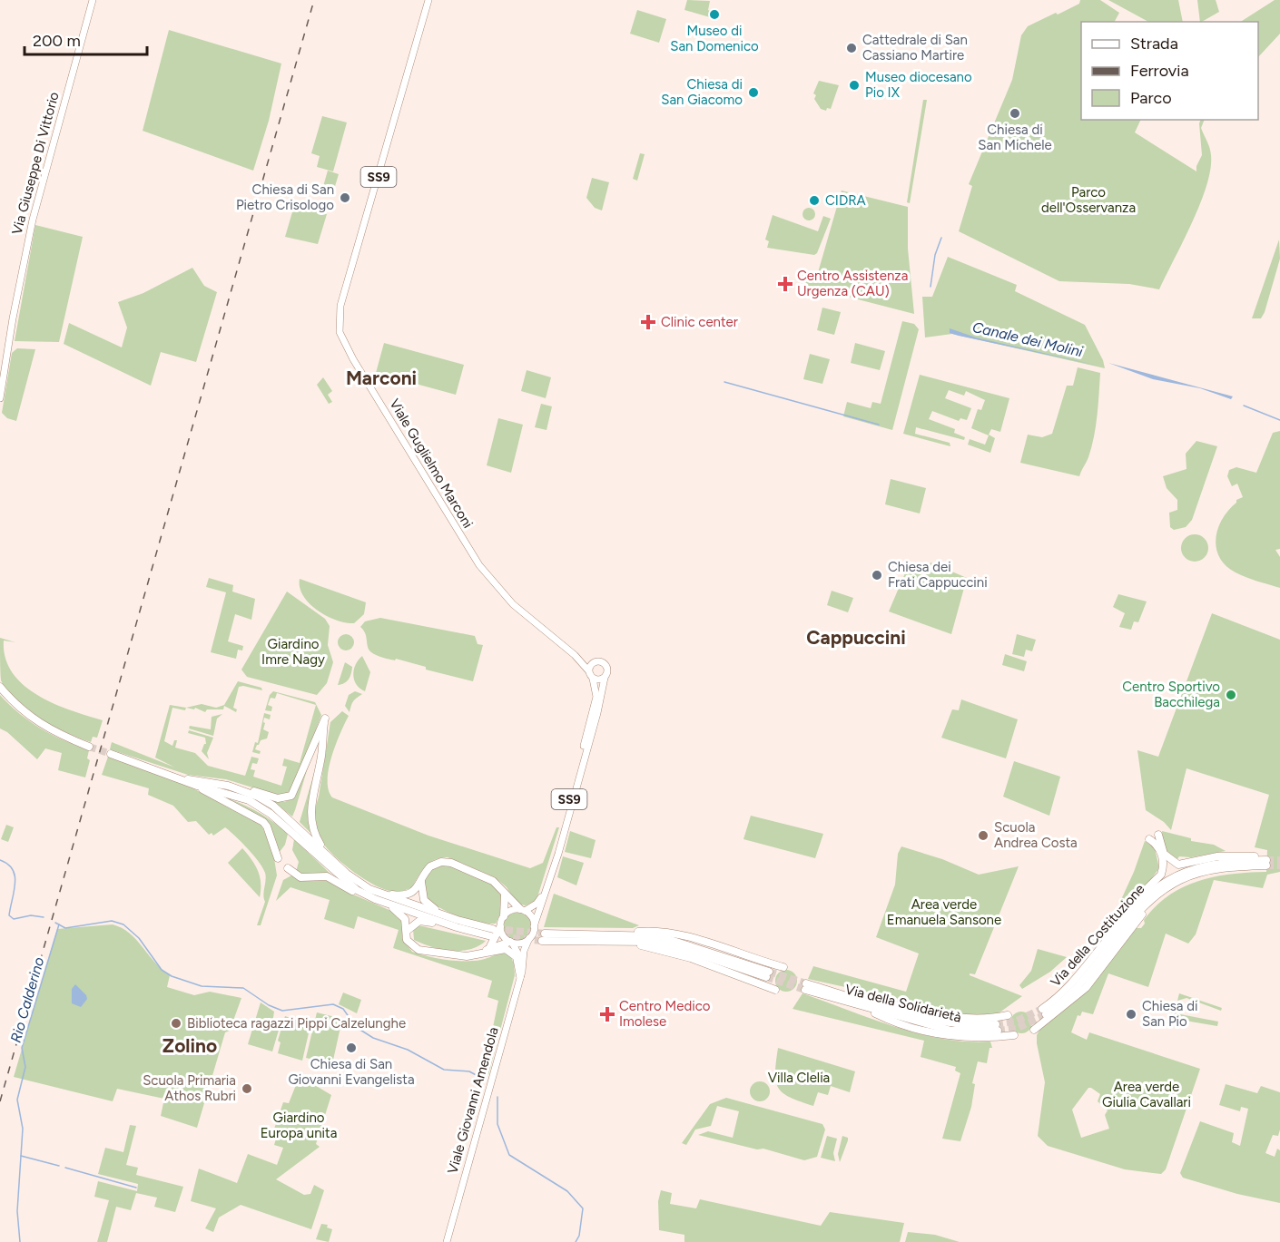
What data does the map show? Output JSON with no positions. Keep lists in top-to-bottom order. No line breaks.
{"streets":{"highway":["Via della Costituzione","Via della Solidarietà"],"main road":["Via Giuseppe Di Vittorio","SS9","Viale Guglielmo Marconi","Viale Giovanni Amendola"]},"crossings":[["SS9","Viale Guglielmo Marconi"],["SS9","Viale Giovanni Amendola"]],"districts":["Marconi","Cappuccini","Zolino"],"water":["Canale dei Molini","Rio Calderino"],"parks":["Parco dell'Osservanza","Giardino Imre Nagy","Area verde Emanuela Sansone","Villa Clelia","Area verde Giulia Cavallari","Giardino Europa unita"],"places":{"other":["Museo di San Domenico","Cattedrale di San Cassiano Martire","Museo diocesano Pio IX","Chiesa di San Giacomo","Chiesa di San Michele","Chiesa di San Pietro Crisologo","CIDRA","Chiesa dei Frati Cappuccini","Centro Sportivo Bacchilega","Scuola Andrea Costa","Chiesa di San Pio","Biblioteca ragazzi Pippi Calzelunghe","Chiesa di San Giovanni Evangelista","Scuola Primaria Athos Rubri"],"health":["Centro Assistenza Urgenza (CAU)","Clinic center","Centro Medico Imolese"]},"legend":["Strada","Ferrovia","Parco"],"scale_bar":"200 m"}
